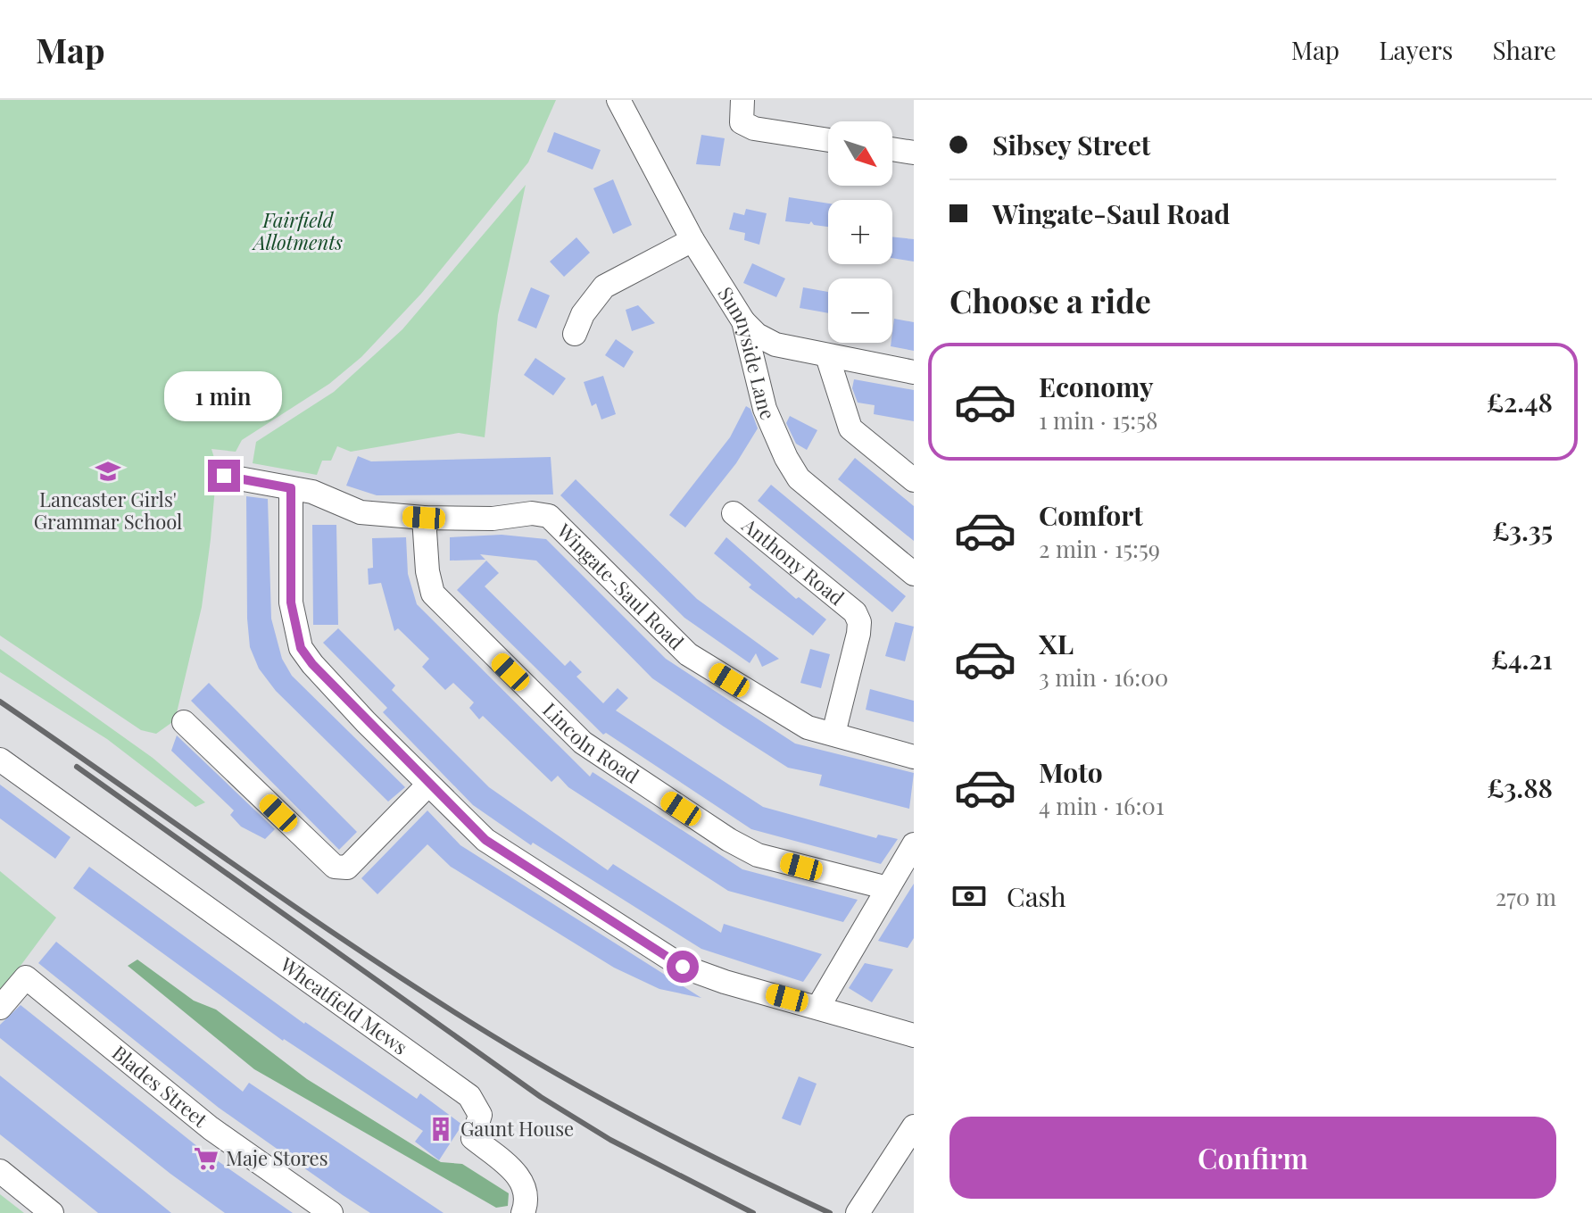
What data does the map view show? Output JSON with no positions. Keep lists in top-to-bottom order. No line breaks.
{"streets":{"street":["Sunnyside Lane","Anthony Road","Wingate-Saul Road","Lincoln Road","Wheatfield Mews","Blades Street"]},"crossings":[["Anthony Road","Wingate-Saul Road"],["Wingate-Saul Road","Lincoln Road"]],"parks":["Fairfield Allotments"],"places":{"school or university":["Lancaster Girls' Grammar School"],"building":["Gaunt House"],"supermarket":["Maje Stores"]},"north":"bottom right","page":{"header":"Map","nav":["Map","Layers","Share"],"banner":["Sibsey Street","Wingate-Saul Road"],"map_buttons":["+","−"],"heading":"Choose a ride","list":[{"name":"Economy","note":"1 min · 15:58","value":"£2.48"},{"name":"Comfort","note":"2 min · 15:59","value":"£3.35"},{"name":"XL","note":"3 min · 16:00","value":"£4.21"},{"name":"Moto","note":"4 min · 16:01","value":"£3.88"}],"bubble":"1 min","pay":["Cash","270 m"],"buttons":"Confirm"}}
